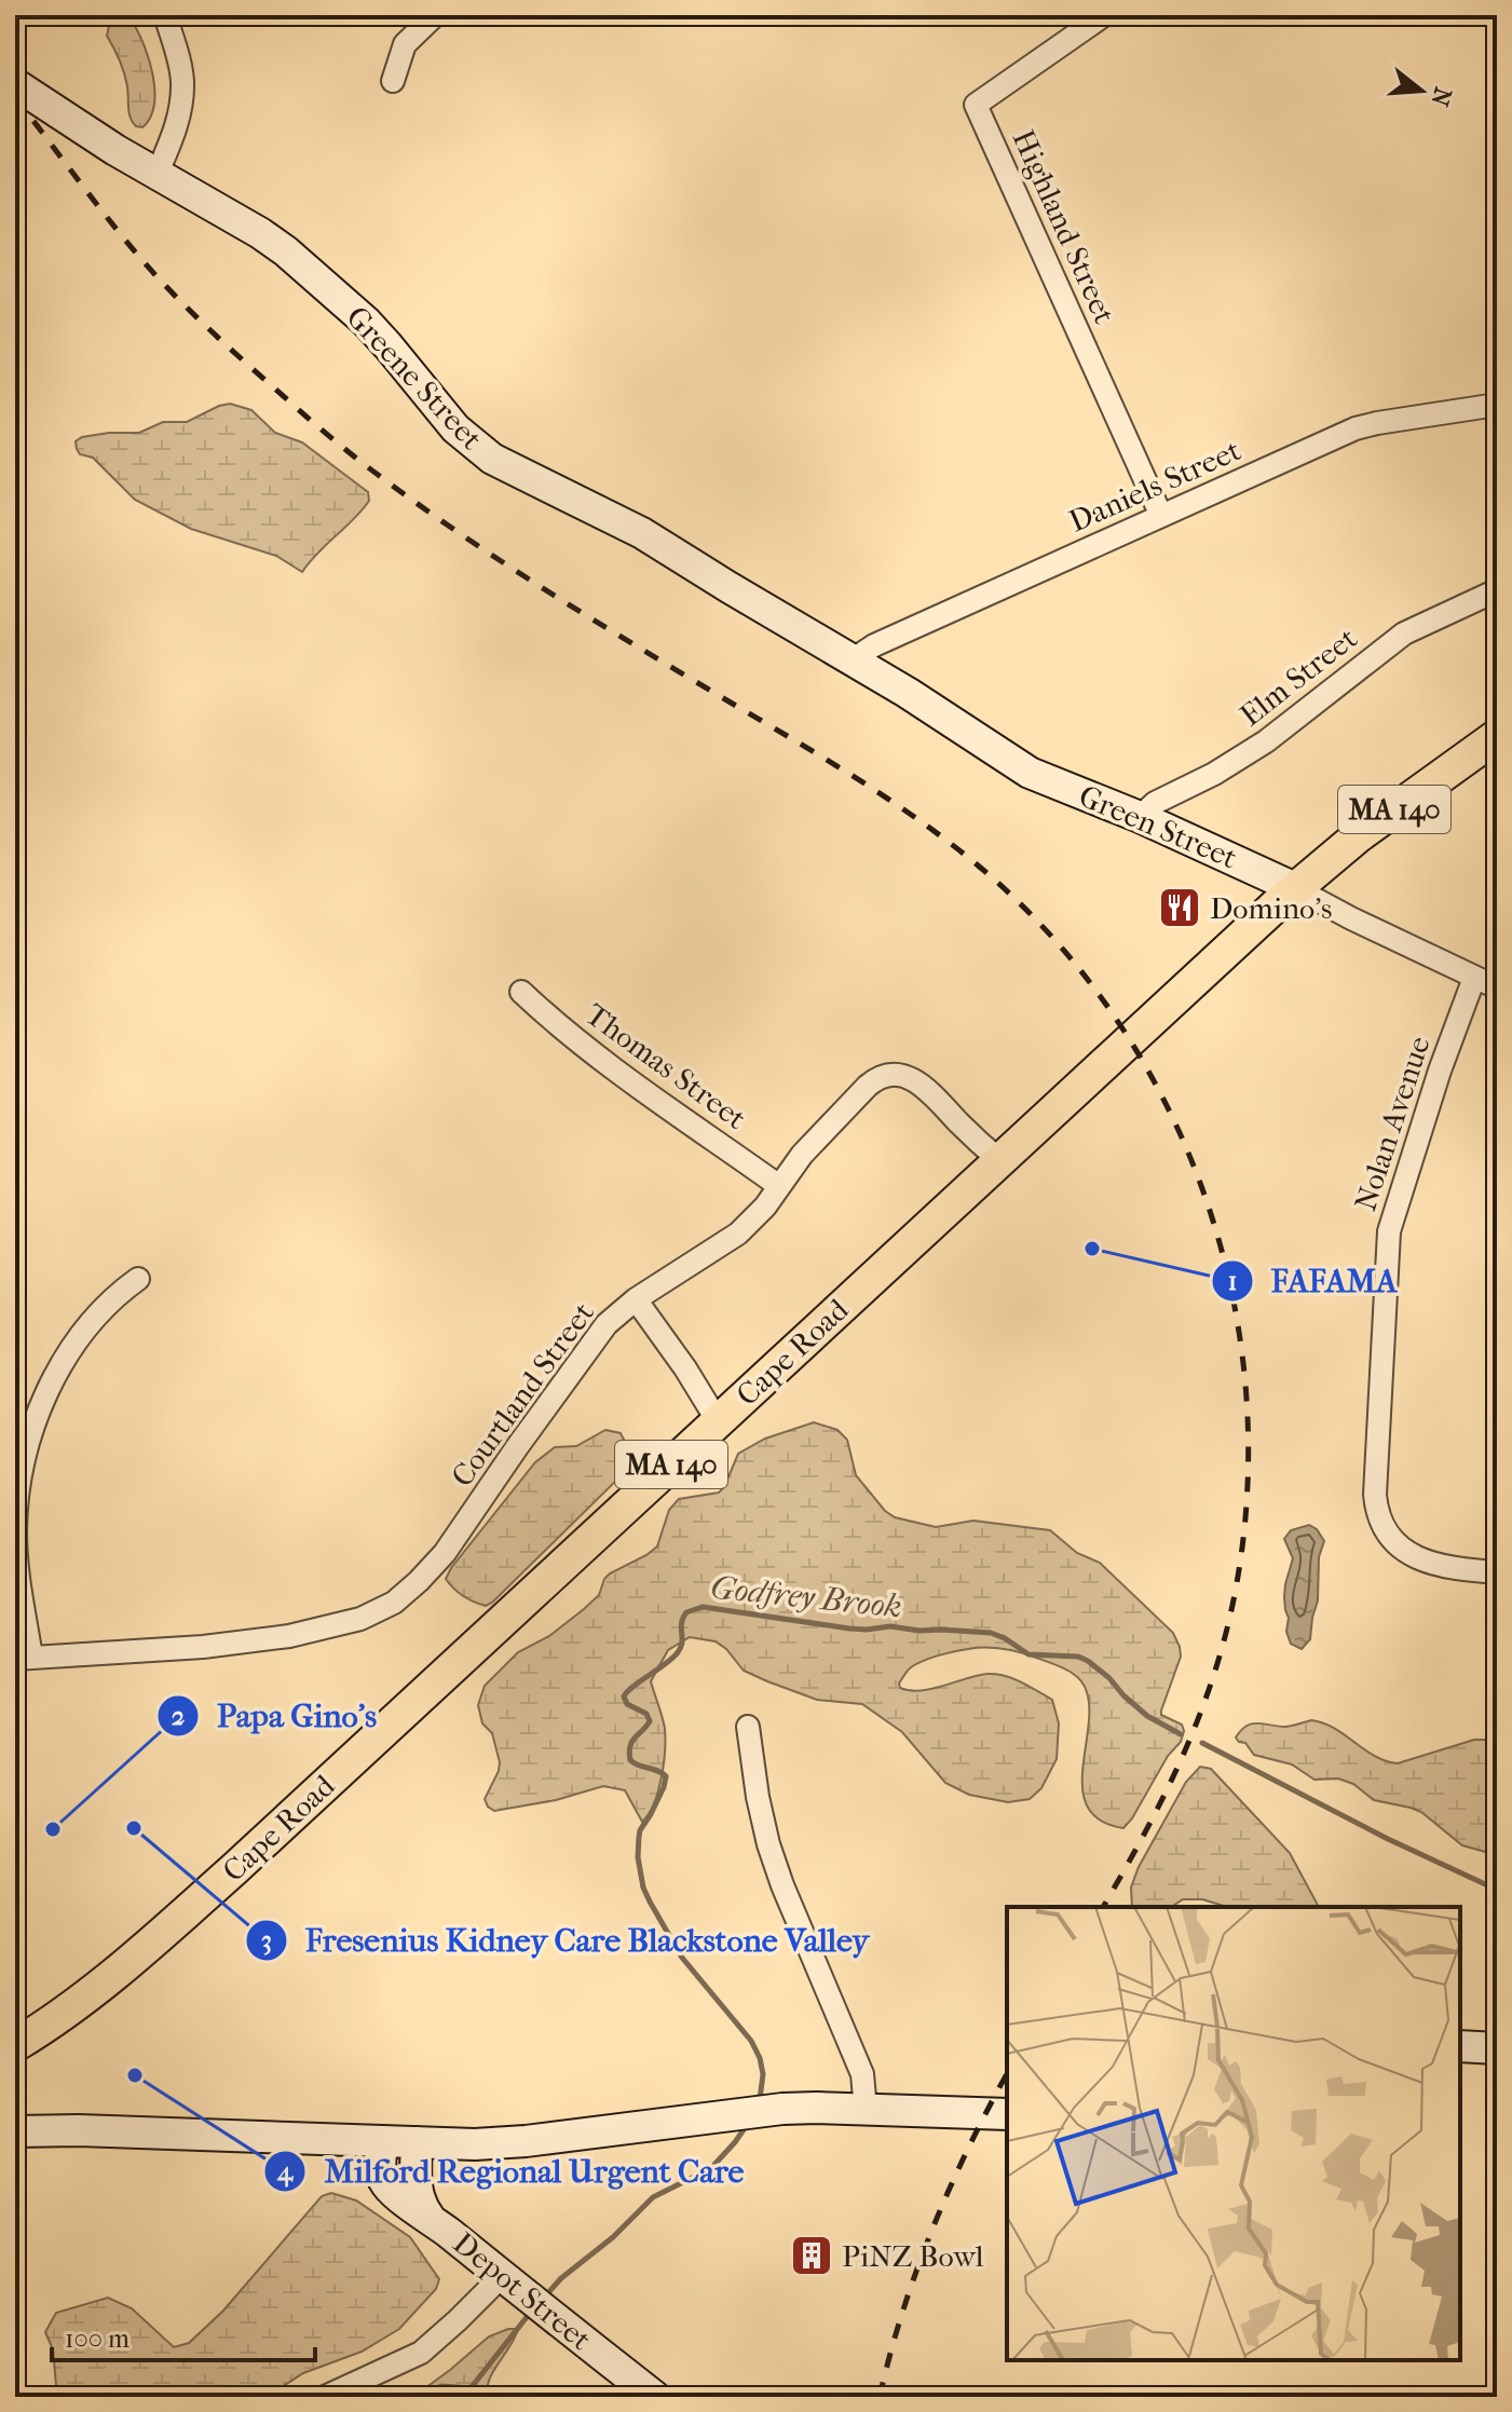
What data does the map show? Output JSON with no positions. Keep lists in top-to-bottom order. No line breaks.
{"streets":{"main road":["Greene Street","MA 140","Green Street","Cape Road","Depot Street"],"street":["Highland Street","Daniels Street","Elm Street","Thomas Street","Nolan Avenue","Courtland Street"]},"crossings":[["Highland Street","Daniels Street"],["Greene Street","Daniels Street"],["Greene Street","Green Street"],["Elm Street","Green Street"],["Green Street","Nolan Avenue"],["Green Street","Cape Road"],["Thomas Street","Courtland Street"],["Cape Road","Courtland Street"]],"water":["Godfrey Brook"],"places":{"restaurant":["Domino's"],"other":["FAFAMA","Fresenius Kidney Care Blackstone Valley","Papa Gino's","Milford Regional Urgent Care"],"building":["PiNZ Bowl"]},"scale_bar":"100 m","north":"right"}
